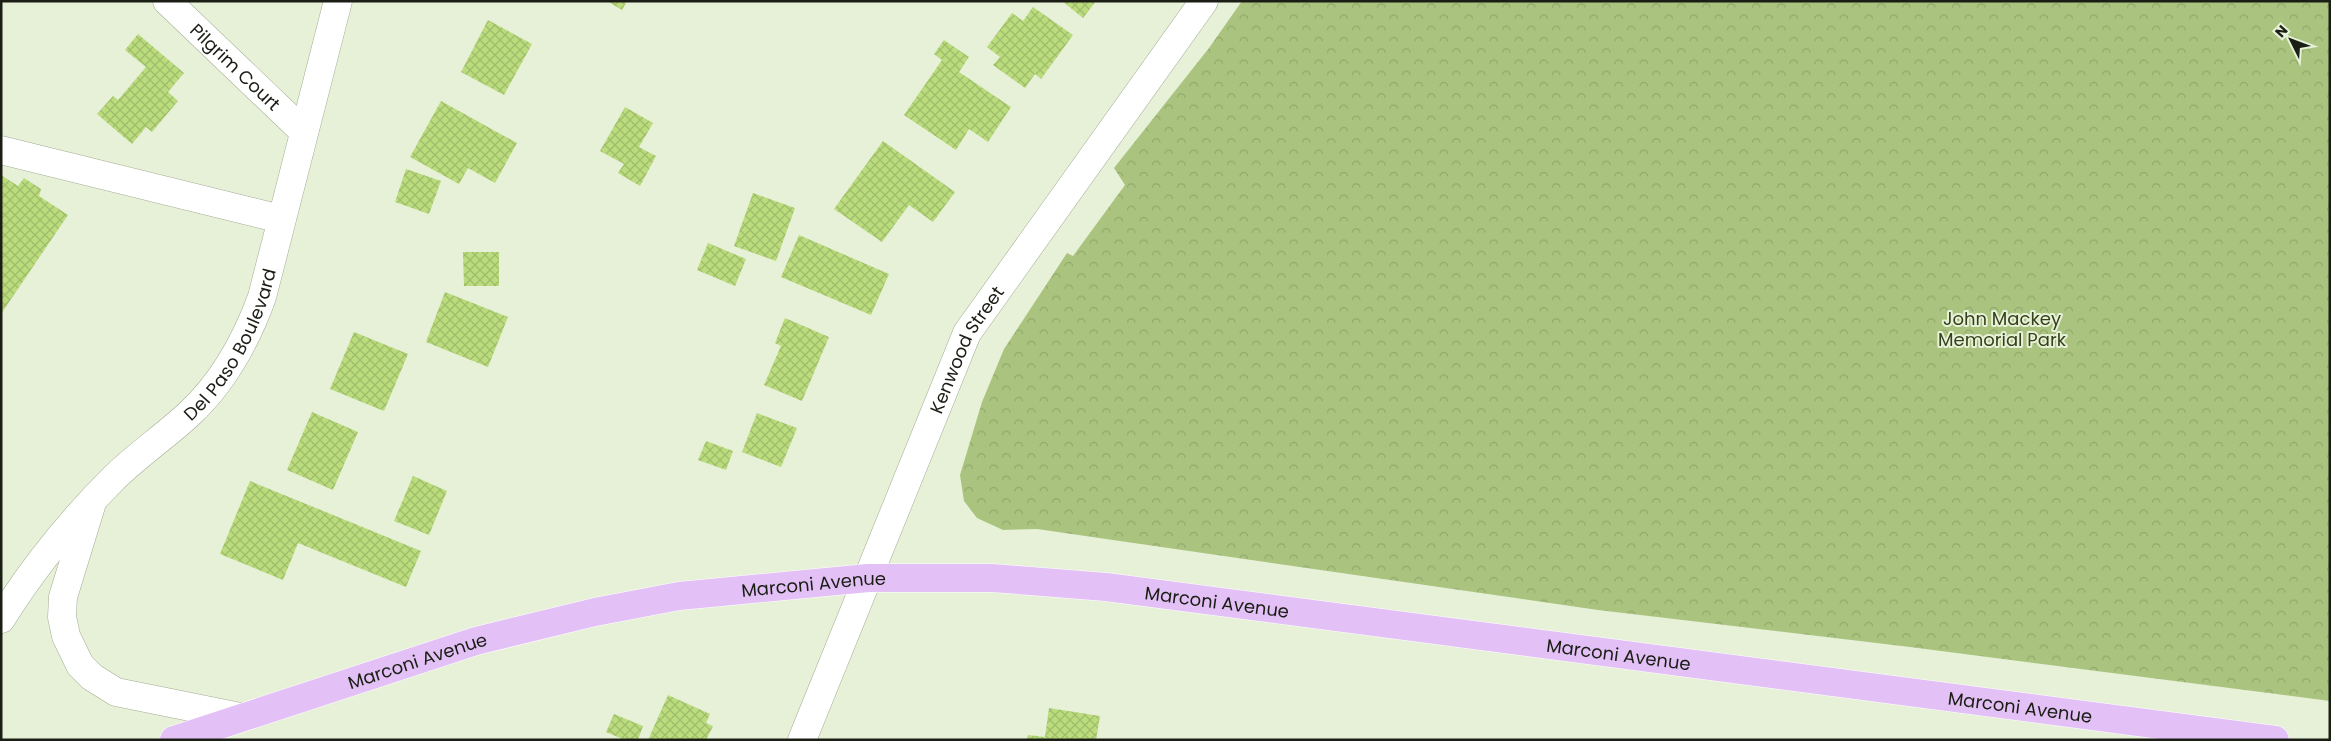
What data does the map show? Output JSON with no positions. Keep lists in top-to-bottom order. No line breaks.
{"streets":{"main road":["Marconi Avenue"],"street":["Pilgrim Court","Del Paso Boulevard","Kenwood Street"]},"crossings":[["Pilgrim Court","Del Paso Boulevard"],["Kenwood Street","Marconi Avenue"]],"parks":["John Mackey Memorial Park"],"north":"top left"}
